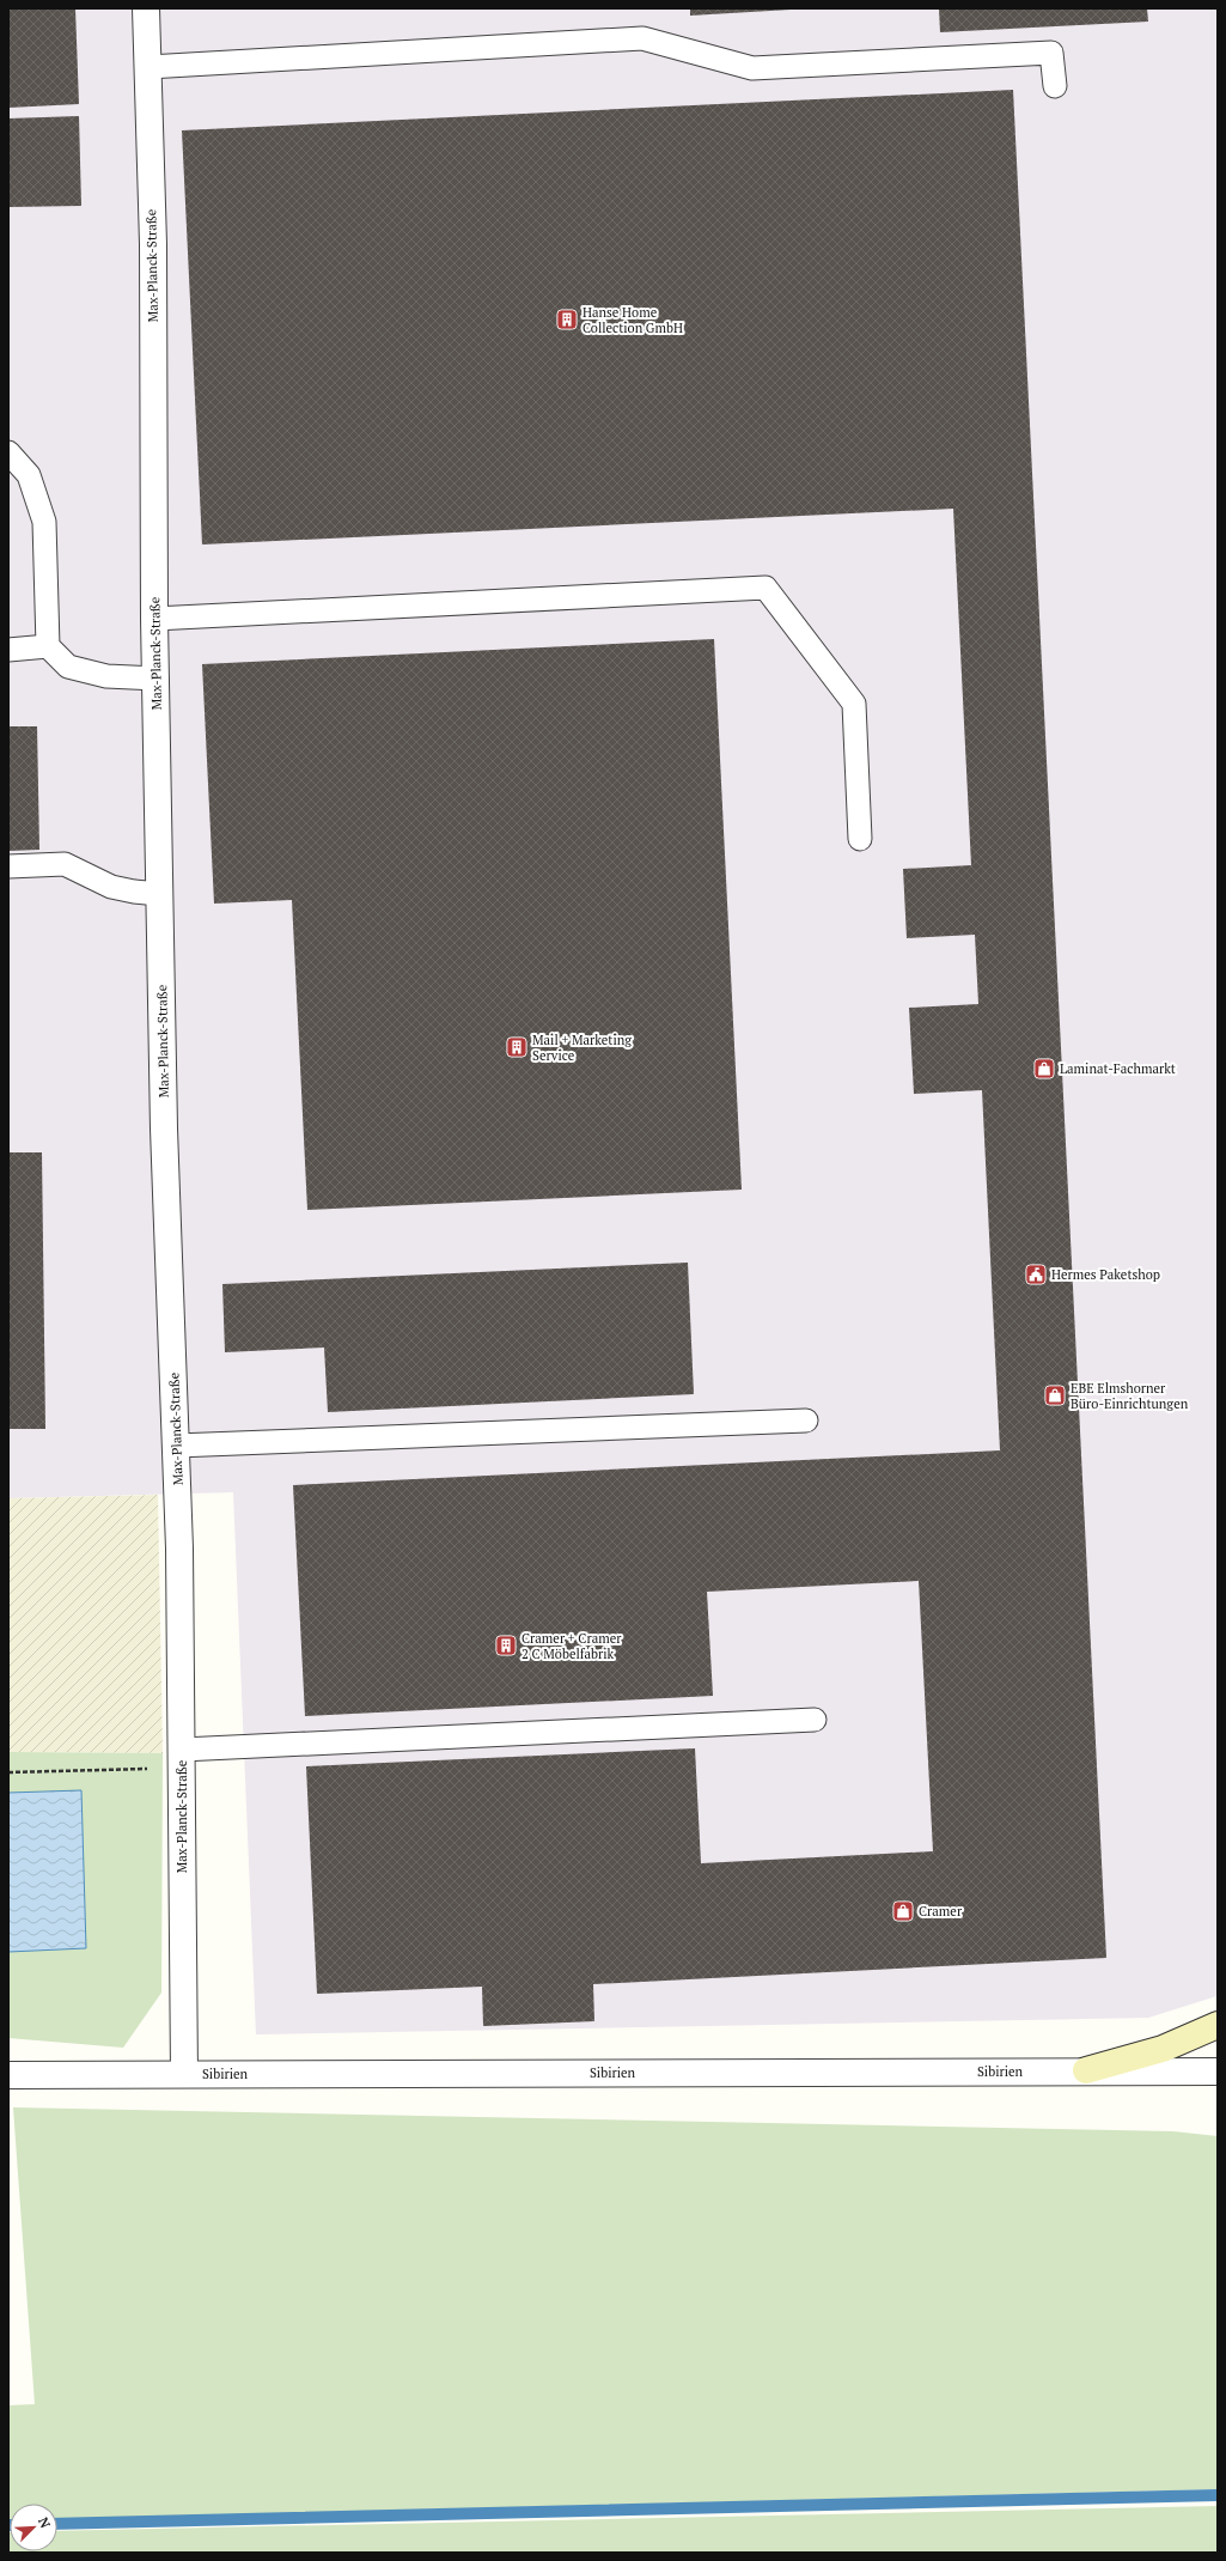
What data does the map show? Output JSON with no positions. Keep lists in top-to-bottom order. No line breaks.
{"streets":{"street":["Max-Planck-Straße","Sibirien"]},"crossings":[["Max-Planck-Straße","Sibirien"]],"places":{"building":["Hanse Home Collection GmbH","Mail + Marketing Service","Cramer + Cramer 2 C Möbelfabrik"],"shop":["Laminat-Fachmarkt","EBE Elmshorner Büro-Einrichtungen","Cramer"],"public building":["Hermes Paketshop"]},"north":"top right"}
